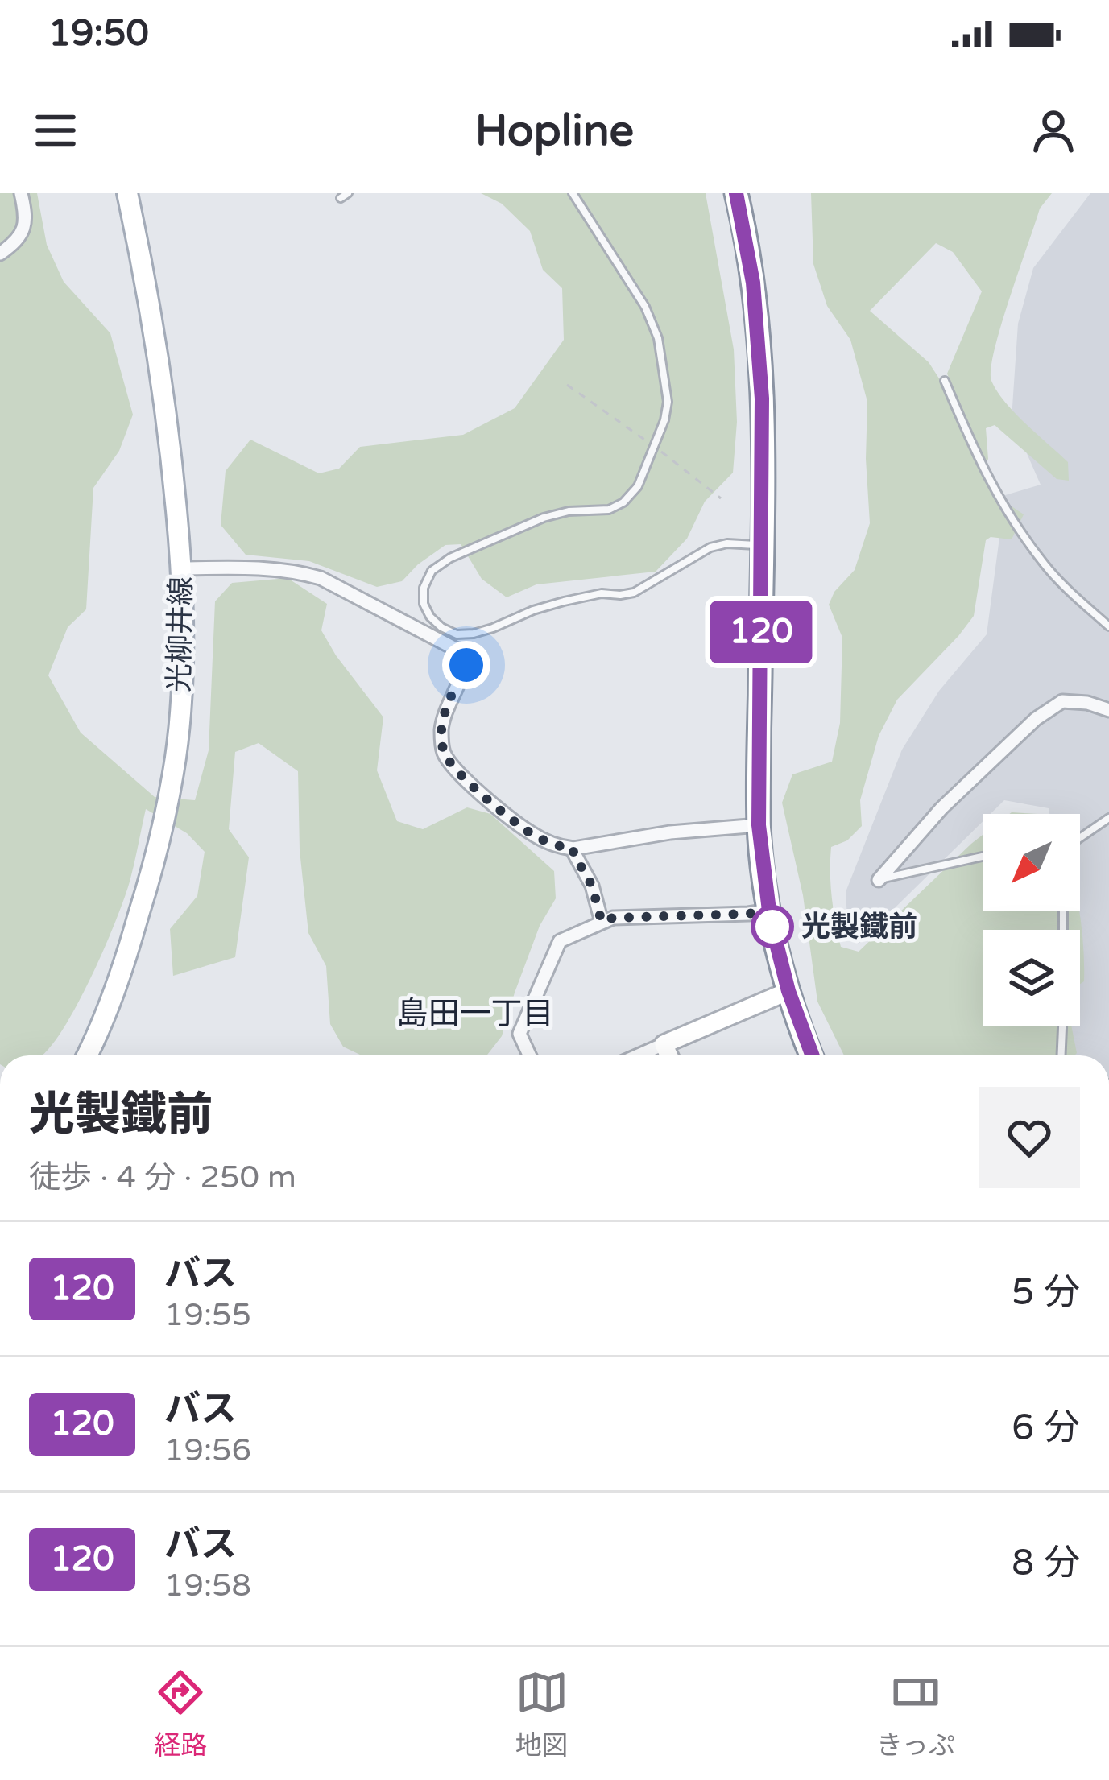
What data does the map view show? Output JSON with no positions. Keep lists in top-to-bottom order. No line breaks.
{"streets":{"main road":["光柳井線"]},"districts":["島田一丁目"],"places":["光製鐵前"],"lines":["bus line 120"],"north":"bottom left","page":{"status":"19:50","header":"Hopline","on_map":"120","heading":["光製鐵前","徒歩 · 4 分 · 250 m"],"list":[{"mark":"120","name":"バス","note":"19:55","value":"5 分"},{"mark":"120","name":"バス","note":"19:56","value":"6 分"},{"mark":"120","name":"バス","note":"19:58","value":"8 分"}],"tabs":["経路","地図","きっぷ"]}}
